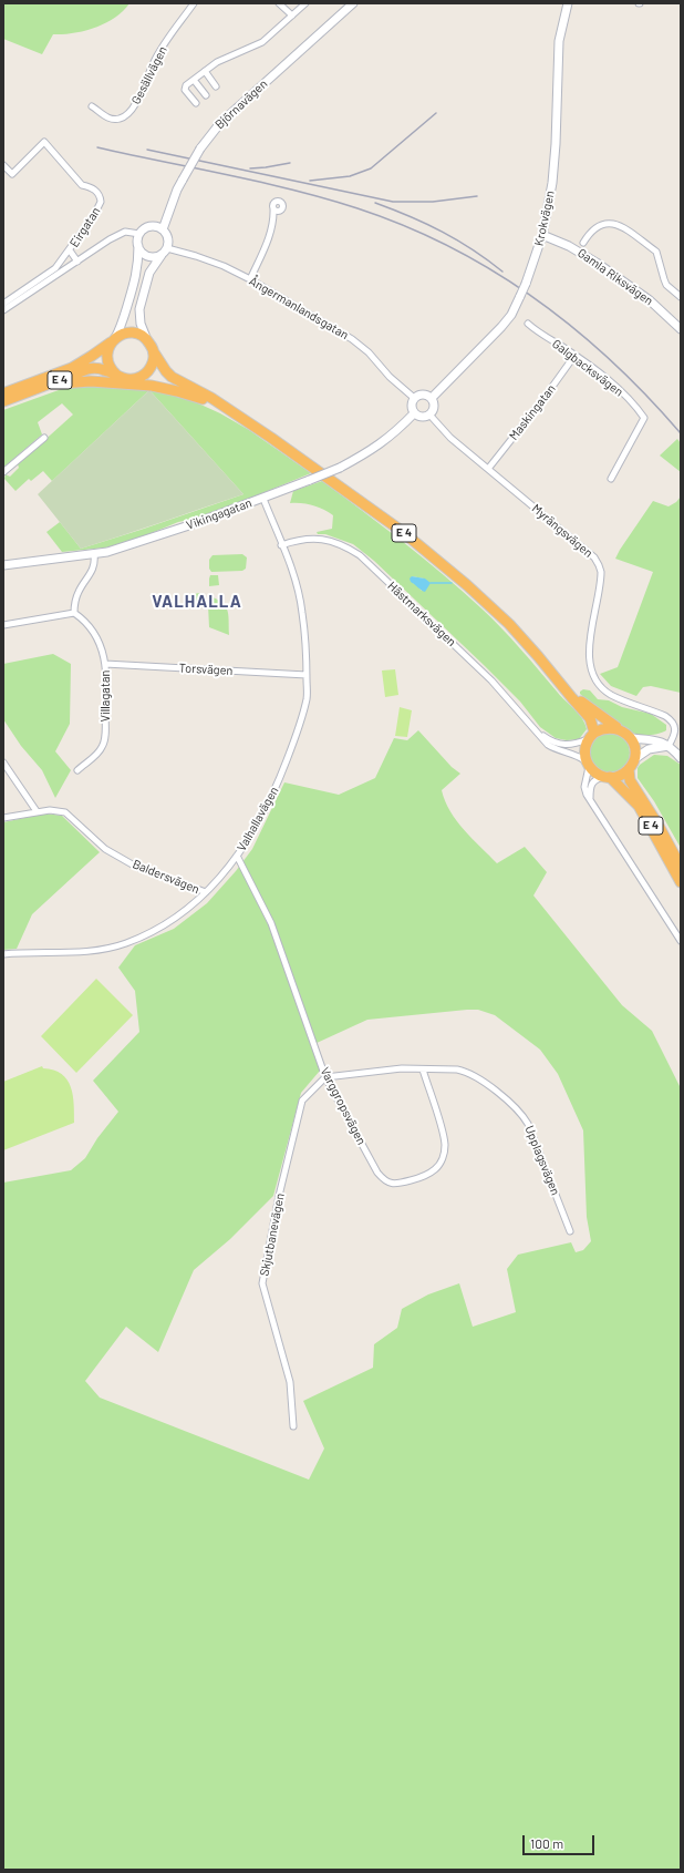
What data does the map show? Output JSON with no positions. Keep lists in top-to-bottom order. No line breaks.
{"streets":{"highway":["E 4"],"street":["Gesällvägen","Björnavägen","Krokvägen","Eirgatan","Gamla Riksvägen","Ångermanlandsgatan","Galgbacksvägen","Maskingatan","Vikingagatan","Myrängsvägen","Hästmarksvägen","Torsvägen","Villagatan","Valhallavägen","Baldersvägen","Varggropsvägen","Upplagsvägen","Skjutbanevägen"]},"crossings":[["Björnavägen","Ångermanlandsgatan"],["Krokvägen","Gamla Riksvägen"],["Krokvägen","Ångermanlandsgatan"],["Krokvägen","Vikingagatan"],["Krokvägen","Myrängsvägen"],["Ångermanlandsgatan","Vikingagatan"],["Ångermanlandsgatan","Myrängsvägen"],["Galgbacksvägen","Maskingatan"],["E 4","Hästmarksvägen"],["Maskingatan","Myrängsvägen"],["Vikingagatan","Myrängsvägen"],["Vikingagatan","Valhallavägen"],["Hästmarksvägen","Valhallavägen"],["Torsvägen","Villagatan"],["Torsvägen","Valhallavägen"],["Valhallavägen","Baldersvägen"],["Valhallavägen","Varggropsvägen"],["Varggropsvägen","Upplagsvägen"],["Varggropsvägen","Skjutbanevägen"],["Upplagsvägen","Skjutbanevägen"]],"districts":["VALHALLA"],"scale_bar":"100 m"}
